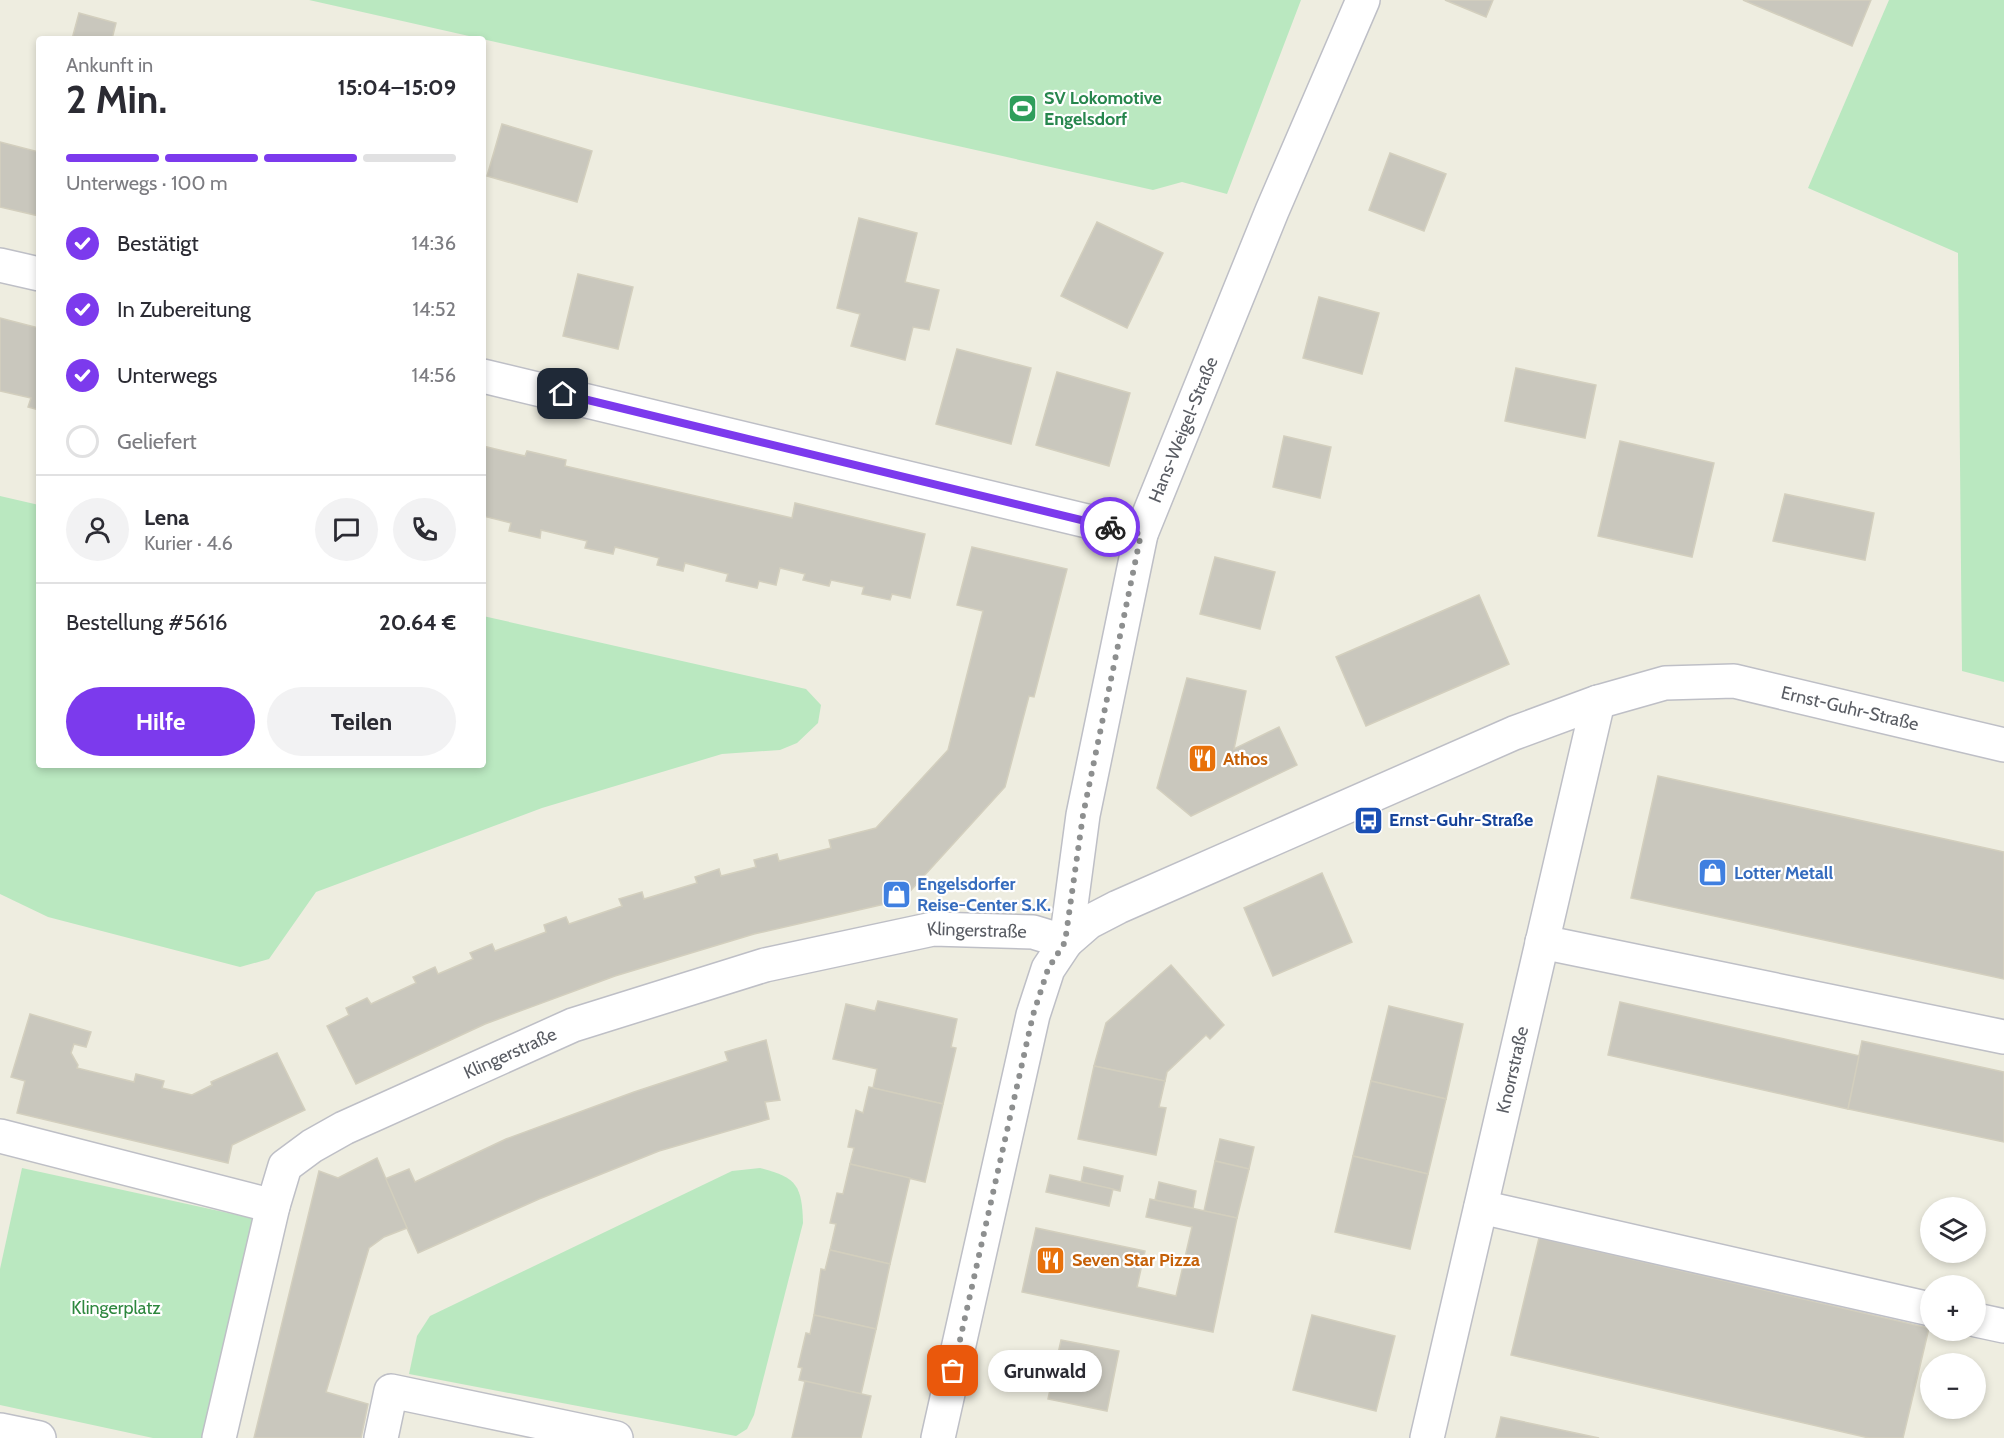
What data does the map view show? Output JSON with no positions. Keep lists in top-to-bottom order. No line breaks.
{"streets":{"street":["Hans-Weigel-Straße","Ernst-Guhr-Straße","Klingerstraße","Knorrstraße"]},"crossings":[["Hans-Weigel-Straße","Ernst-Guhr-Straße"],["Hans-Weigel-Straße","Klingerstraße"],["Ernst-Guhr-Straße","Klingerstraße"],["Ernst-Guhr-Straße","Knorrstraße"]],"parks":["Klingerplatz"],"places":{"sports":["SV Lokomotive Engelsdorf"],"restaurant":["Athos","Seven Star Pizza"],"bus stop":["Ernst-Guhr-Straße"],"shop":["Lotter Metall","Engelsdorfer Reise-Center S.K."],"other":["Grunwald"]},"page":{"heading":["2 Min.","Ankunft in","15:04–15:09"],"panel":["Lena","Kurier · 4.6","Bestellung #5616","20.64 €"],"bar":"Unterwegs · 100 m","list":[["Bestätigt","14:36"],["In Zubereitung","14:52"],["Unterwegs","14:56"],"Geliefert"],"buttons":["Hilfe","Teilen"],"map_buttons":["+","−"],"bubble":"Grunwald"}}
